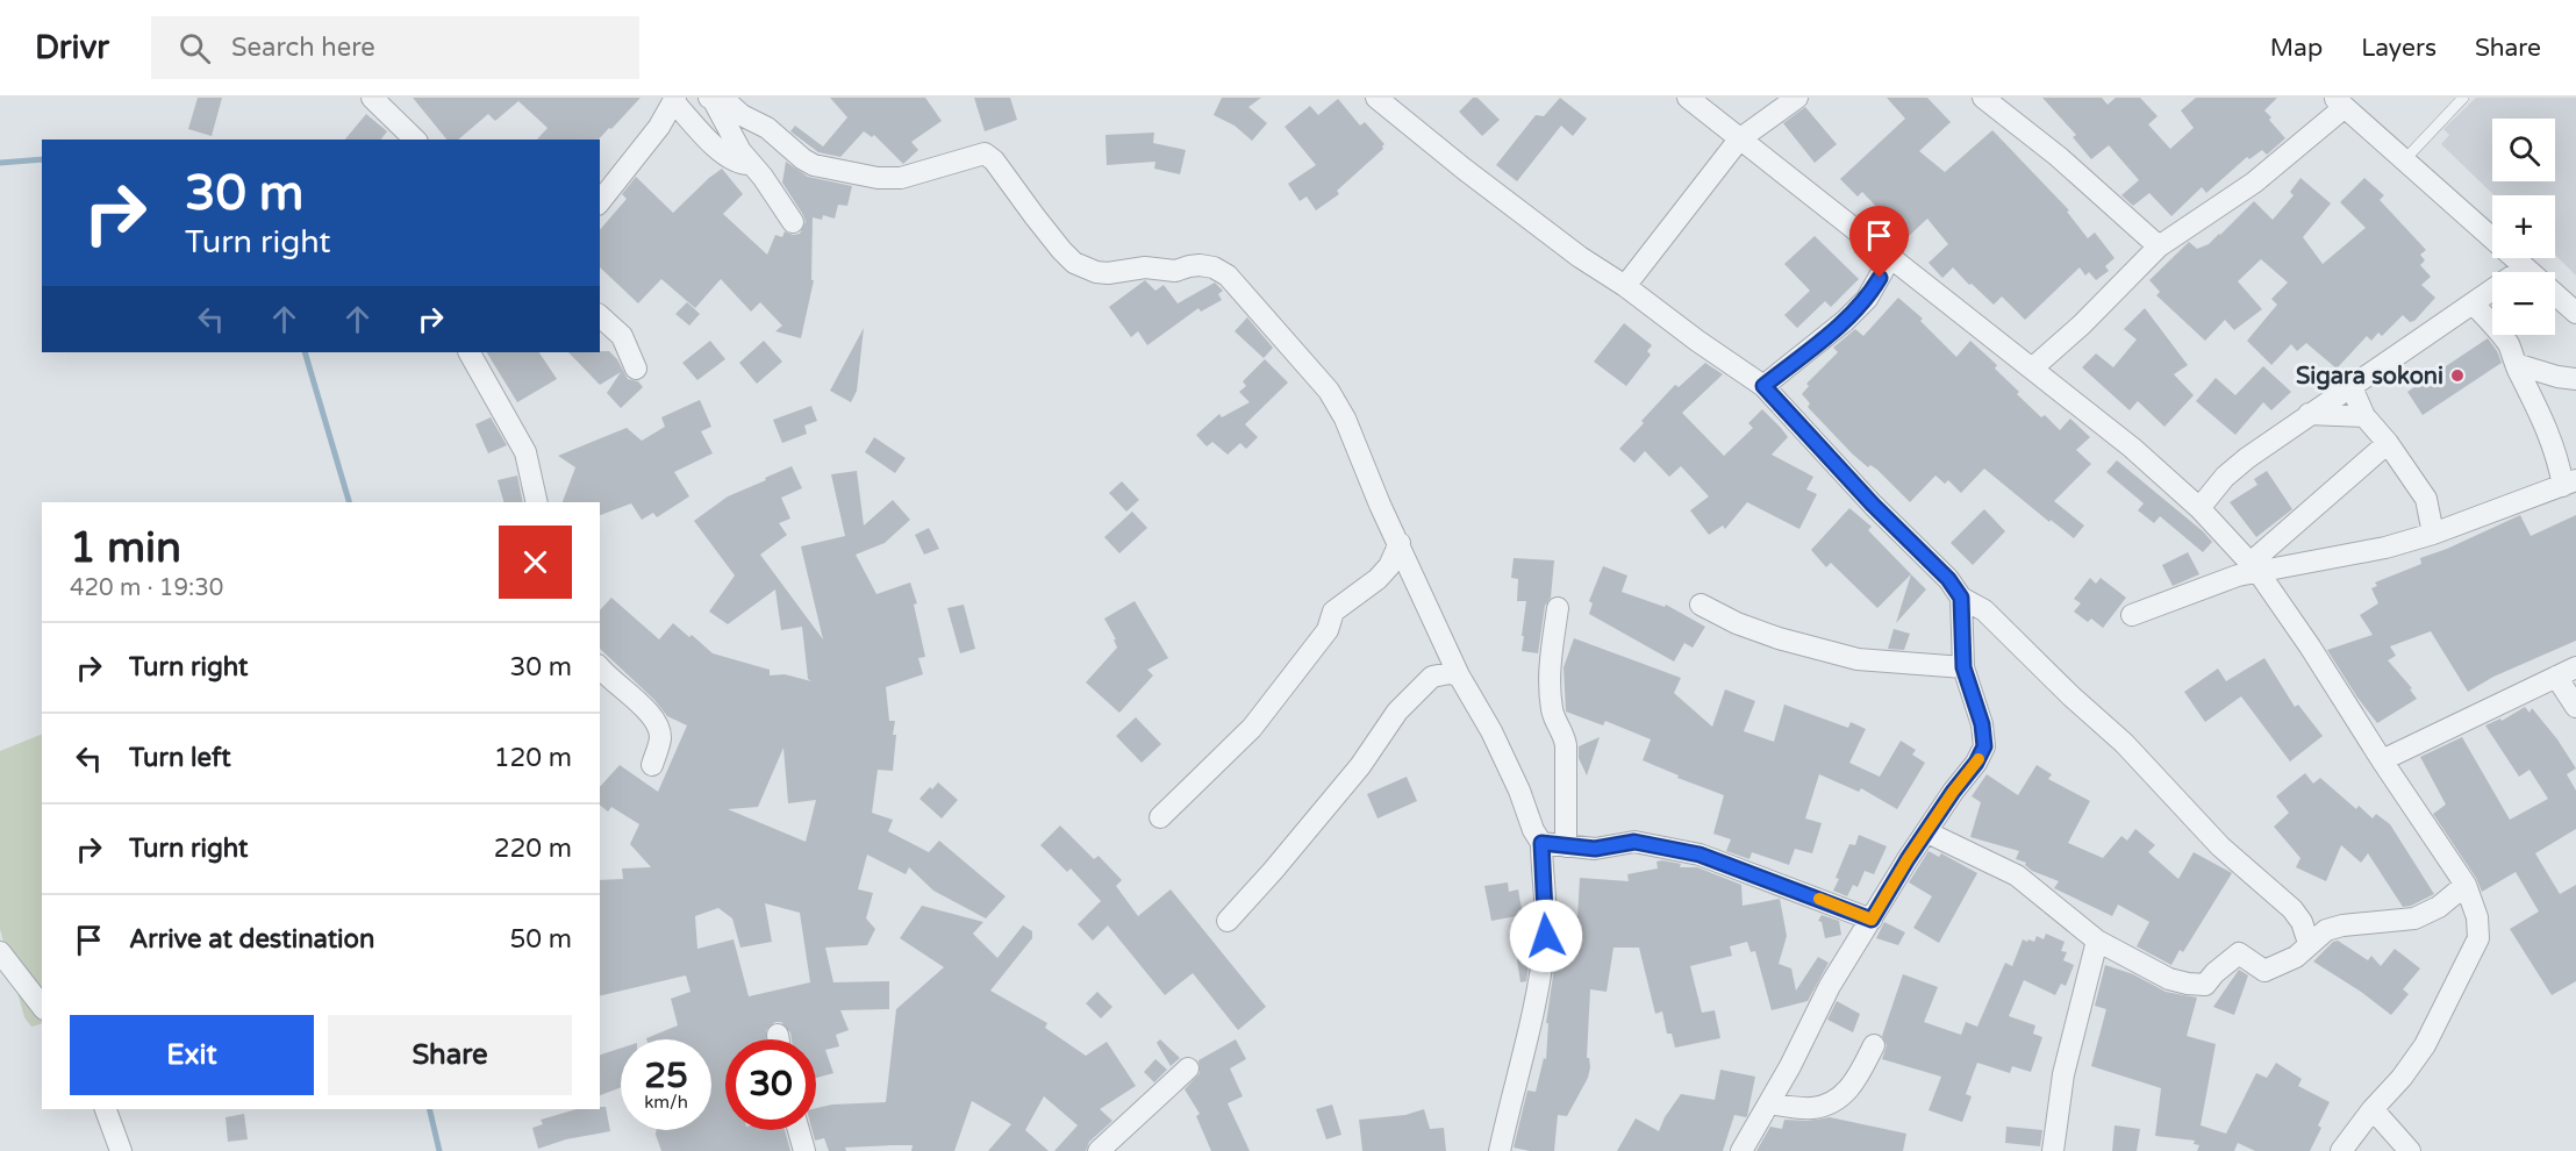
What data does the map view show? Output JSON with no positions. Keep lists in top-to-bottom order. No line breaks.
{"places":["Sigara sokoni"],"page":{"header":"Drivr","search":"Search here","nav":["Map","Layers","Share"],"map_buttons":["+","−"],"turn":["30 m","Turn right"],"heading":["1 min","420 m · 19:30"],"list":[{"name":"Turn right","value":"30 m"},{"name":"Turn left","value":"120 m"},{"name":"Turn right","value":"220 m"},{"name":"Arrive at destination","value":"50 m"}],"buttons":["Exit","Share"],"speed":"25 km/h","limit":"30"}}
